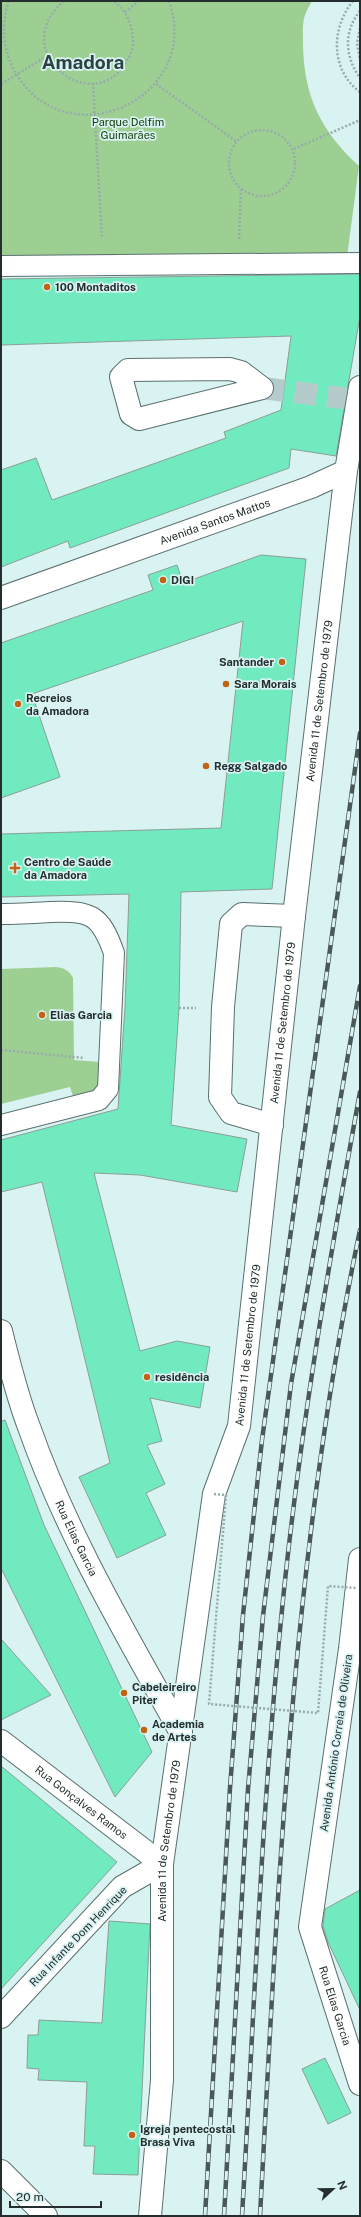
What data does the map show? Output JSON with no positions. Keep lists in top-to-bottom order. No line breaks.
{"streets":{"street":["Avenida Santos Mattos","Avenida 11 de Setembro de 1979","Rua Elias Garcia","Avenida António Correia de Oliveira","Rua Gonçalves Ramos","Rua Infante Dom Henrique"]},"crossings":[["Avenida Santos Mattos","Avenida 11 de Setembro de 1979"],["Avenida 11 de Setembro de 1979","Rua Elias Garcia"],["Avenida 11 de Setembro de 1979","Rua Gonçalves Ramos"],["Avenida 11 de Setembro de 1979","Rua Infante Dom Henrique"],["Rua Elias Garcia","Avenida António Correia de Oliveira"],["Rua Gonçalves Ramos","Rua Infante Dom Henrique"]],"districts":["Amadora"],"parks":["Parque Delfim Guimarães"],"places":{"other":["100 Montaditos","DIGI","Santander","Sara Morais","Recreios da Amadora","Regg Salgado","Elias Garcia","residência","Cabeleireiro Piter","Academia de Artes","Igreja pentecostal Brasa Viva"],"health":["Centro de Saúde da Amadora"]},"scale_bar":"20 m","north":"right"}
